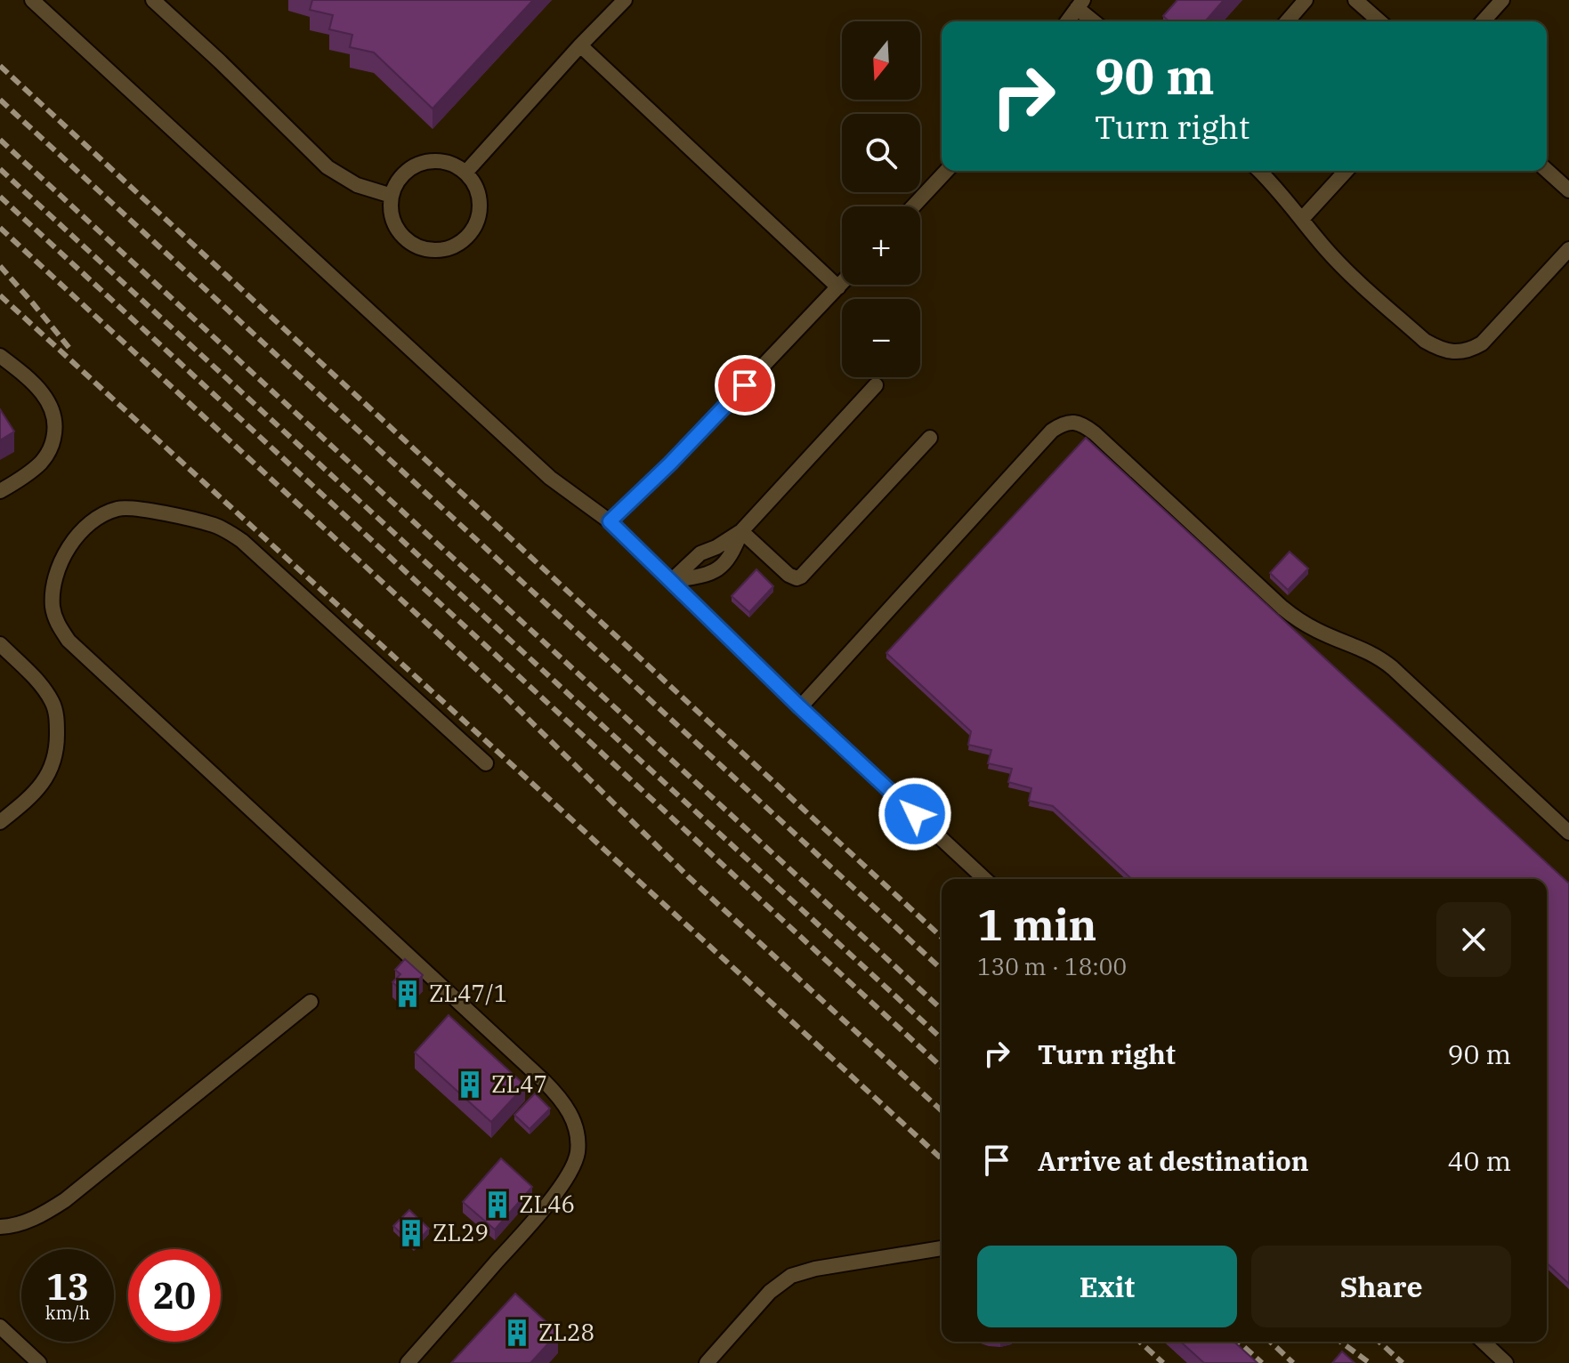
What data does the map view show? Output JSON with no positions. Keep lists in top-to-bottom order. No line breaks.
{"places":{"building":["ZL47/1","ZL47","ZL46","ZL29","ZL28"]},"north":"bottom","page":{"map_buttons":["+","−"],"turn":["90 m","Turn right"],"heading":["1 min","130 m · 18:00"],"list":[{"name":"Turn right","value":"90 m"},{"name":"Arrive at destination","value":"40 m"}],"buttons":["Exit","Share"],"speed":"13 km/h","limit":"20"}}
